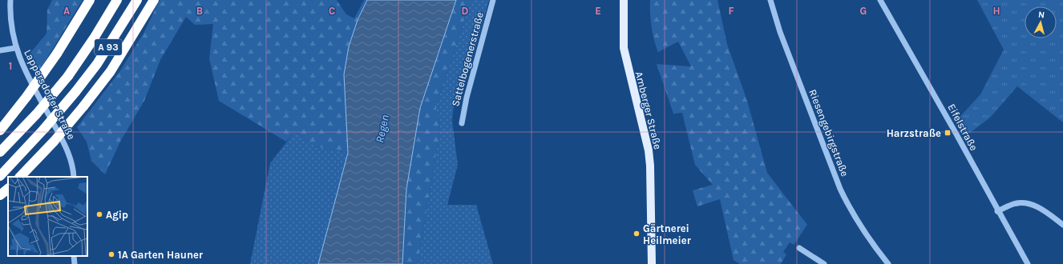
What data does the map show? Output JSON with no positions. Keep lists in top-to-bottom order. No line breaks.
{"streets":{"highway":["A 93"],"main road":["Amberger Straße"],"street":["Sattelbogenerstraße","Lappersdorfer Straße","Eifelstraße","Riesengebirgstraße"]},"water":["Regen"],"places":{"transit":["Harzstraße"],"other":["Agip","Gärtnerei Heilmeier","1A Garten Hauner"]},"north":"top","grid":{"columns":["A","B","C","D","E","F","G","H"],"rows":["1"]}}
